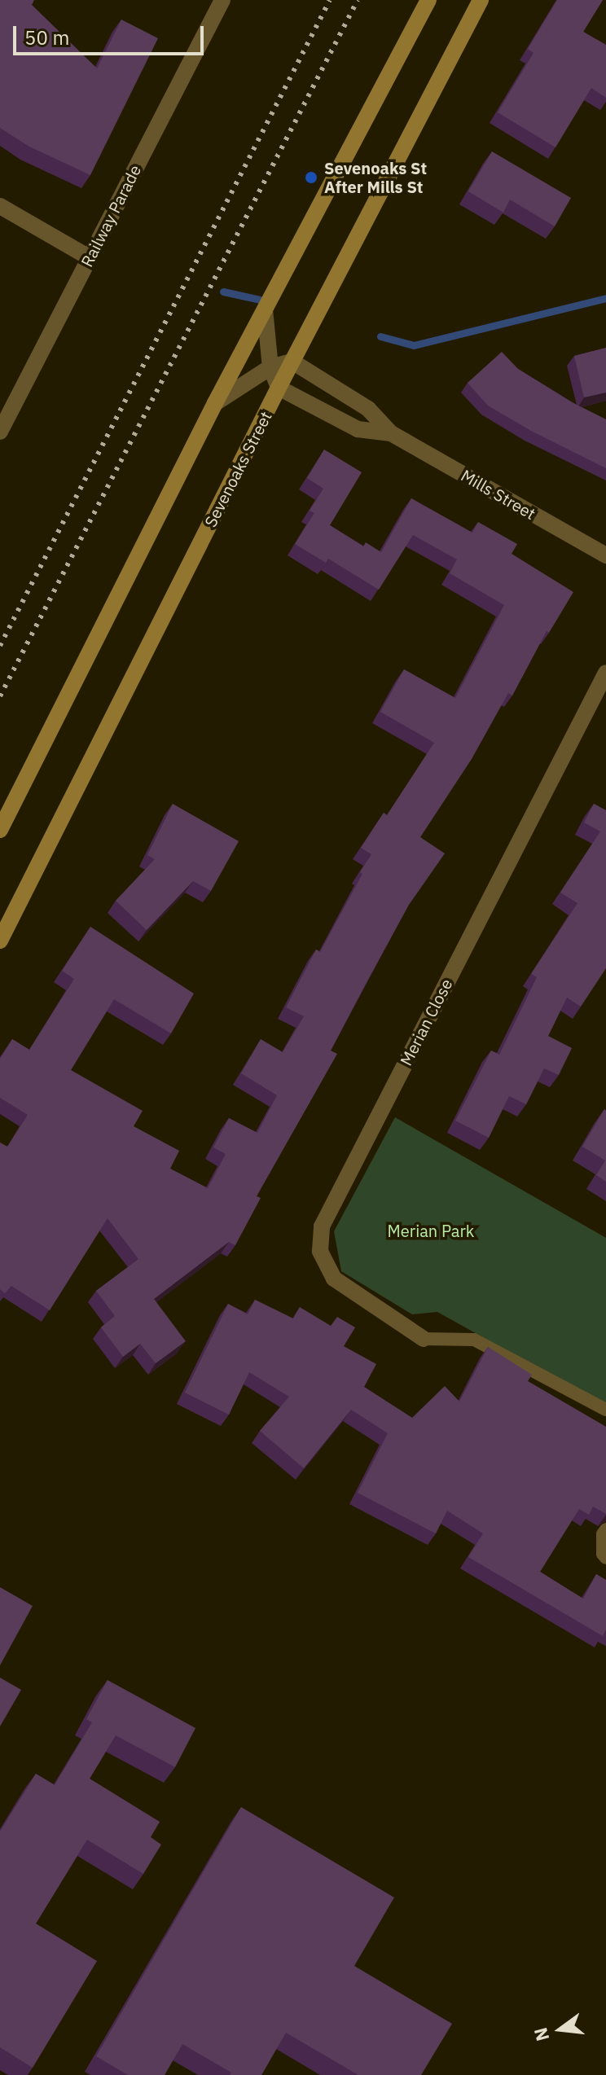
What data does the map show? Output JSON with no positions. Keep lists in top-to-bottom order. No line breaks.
{"streets":{"main road":["Sevenoaks Street"],"street":["Railway Parade","Mills Street","Merian Close"]},"crossings":[["Sevenoaks Street","Mills Street"]],"parks":["Merian Park"],"places":["Sevenoaks St After Mills St"],"scale_bar":"50 m","north":"left"}
